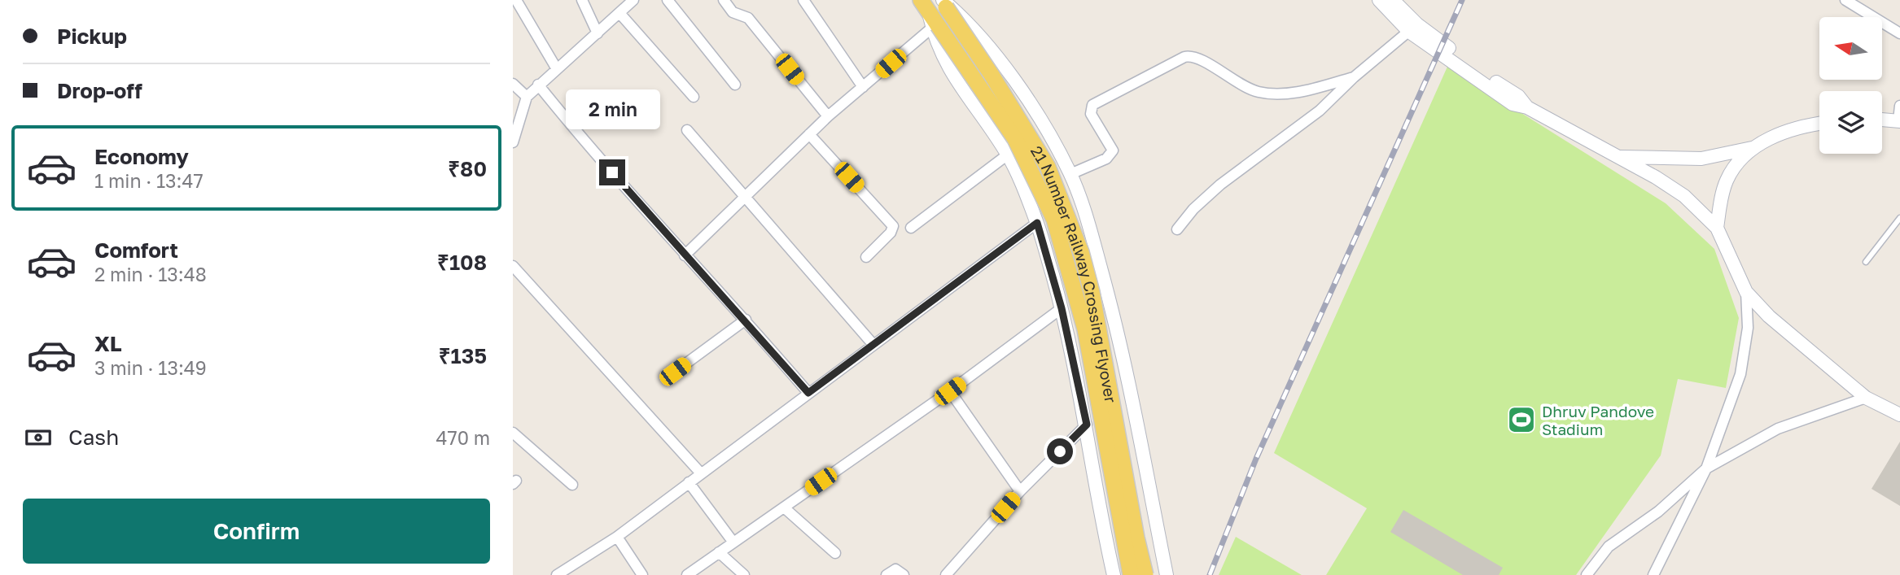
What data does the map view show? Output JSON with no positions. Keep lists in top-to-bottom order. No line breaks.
{"streets":{"main road":["21 Number Railway Crossing Flyover"]},"places":{"sports":["Dhruv Pandove Stadium"]},"north":"left","page":{"banner":["Pickup","Drop-off"],"bubble":"2 min","list":[{"name":"Economy","note":"1 min · 13:47","value":"₹80"},{"name":"Comfort","note":"2 min · 13:48","value":"₹108"},{"name":"XL","note":"3 min · 13:49","value":"₹135"}],"pay":["Cash","470 m"],"buttons":"Confirm"}}
